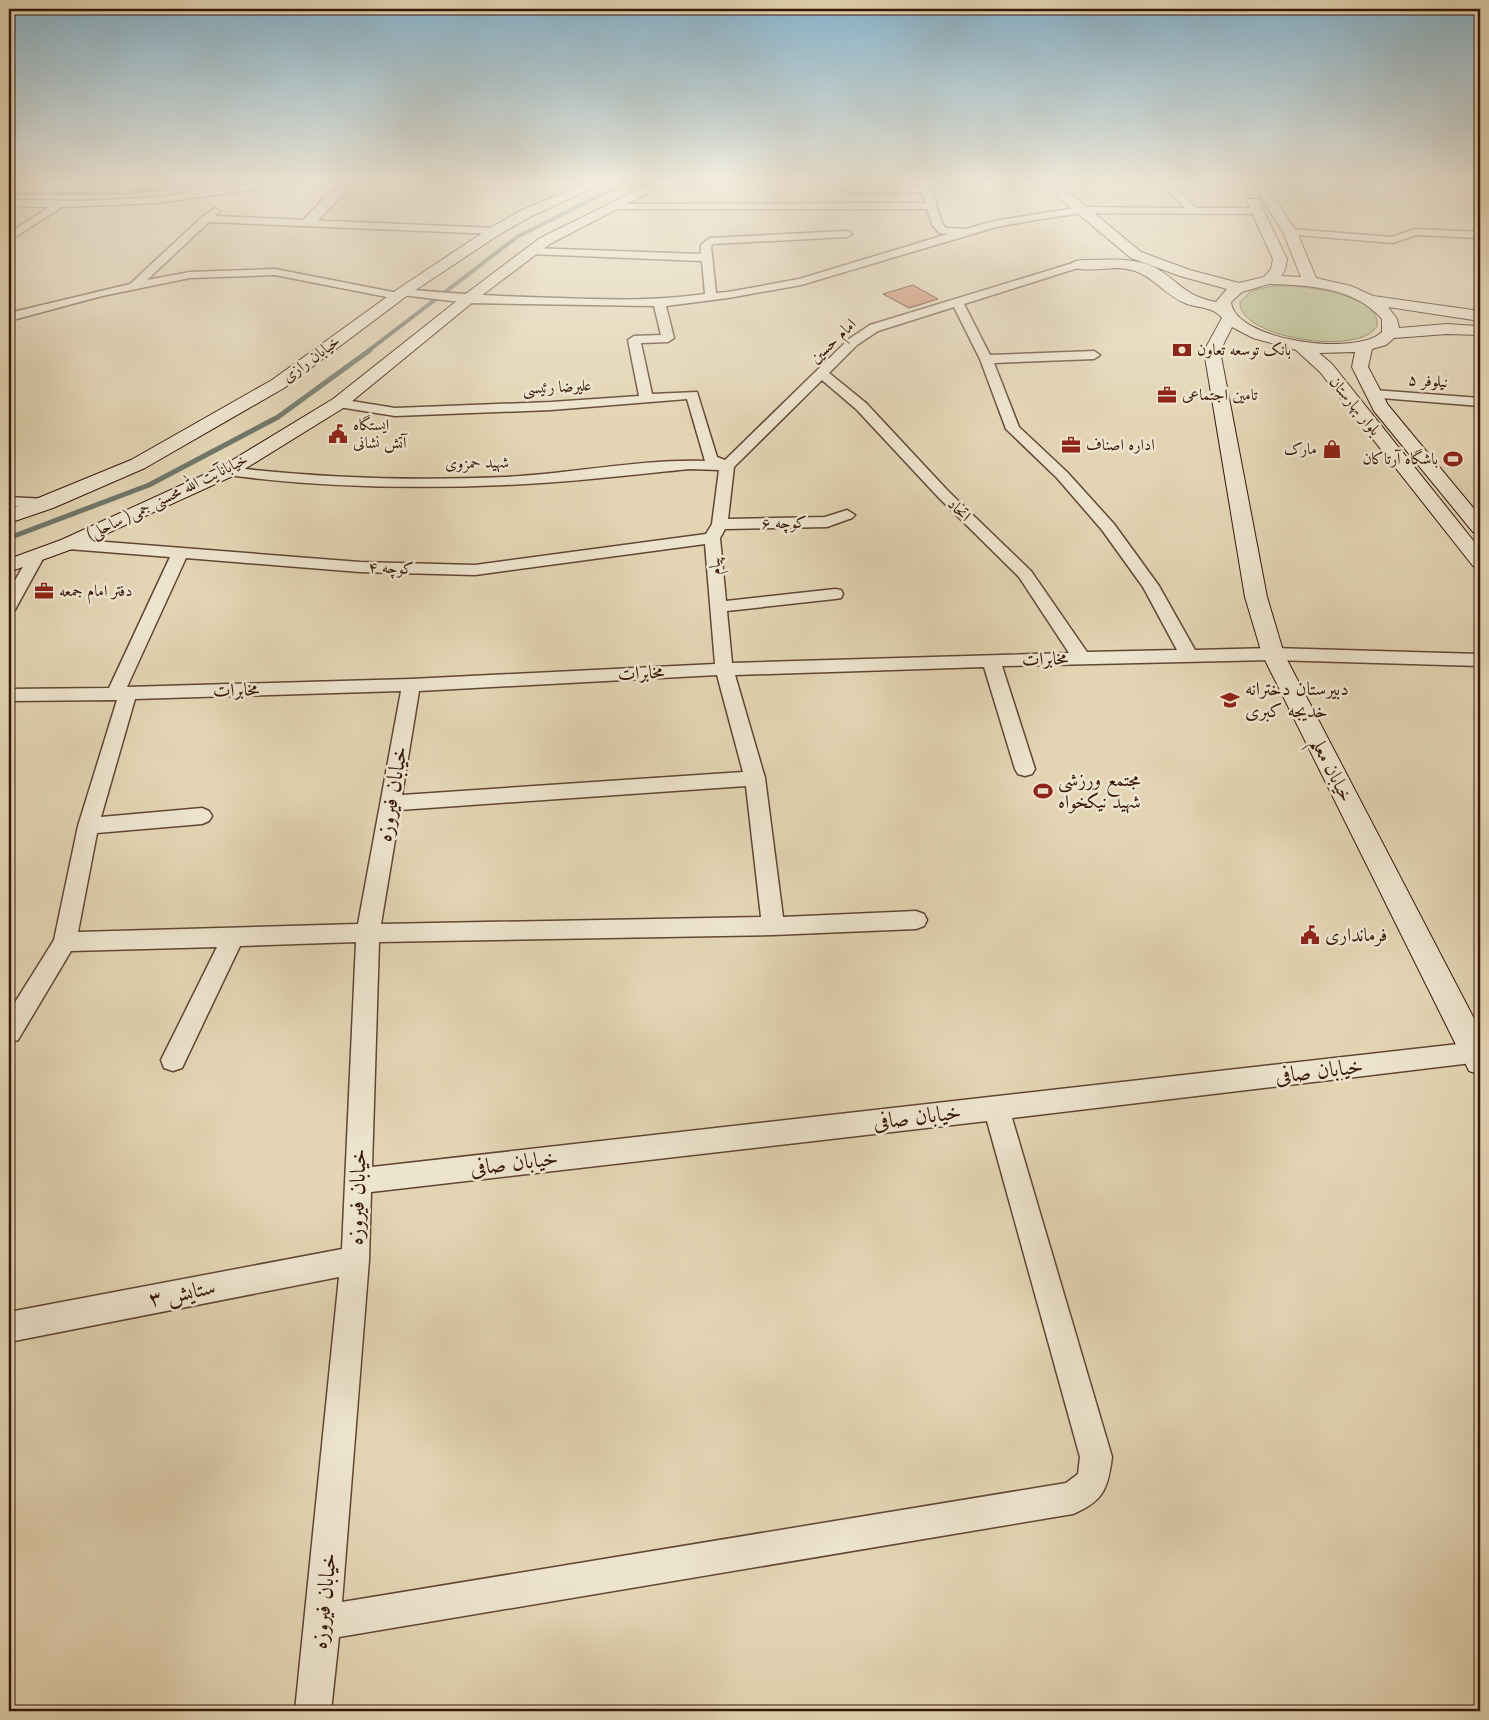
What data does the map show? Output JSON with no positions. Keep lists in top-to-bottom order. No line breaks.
{"streets":{"main road":["امام حسین","خیابان رازی","بلوار بهارستان","خیابانآیت الله محسنی جمی( ساحلی)","خیابان معلم"],"street":["نیلوفر ۵","علیرضا رئیسی","شهید حمزوی","اتحاد","کوچه ۶","پیام","کوچه ۴","مخابرات","خیابان فیروزه","خیابان صافی","ستایش ۳"]},"crossings":[["امام حسین","علیرضا رئیسی"],["امام حسین","شهید حمزوی"],["امام حسین","اتحاد"],["امام حسین","پیام"],["نیلوفر ۵","بلوار بهارستان"],["علیرضا رئیسی","شهید حمزوی"],["علیرضا رئیسی","خیابانآیت الله محسنی جمی( ساحلی)"],["علیرضا رئیسی","پیام"],["شهید حمزوی","خیابانآیت الله محسنی جمی( ساحلی)"],["شهید حمزوی","پیام"],["خیابانآیت الله محسنی جمی( ساحلی)","کوچه ۴"],["اتحاد","مخابرات"],["کوچه ۶","پیام"],["کوچه ۶","کوچه ۴"],["پیام","کوچه ۴"],["پیام","مخابرات"],["مخابرات","خیابان معلم"],["مخابرات","خیابان فیروزه"],["خیابان معلم","خیابان صافی"],["خیابان فیروزه","خیابان صافی"],["خیابان فیروزه","ستایش ۳"]],"places":{"bank":["بانک توسعه تعاون"],"office":["تامین اجتماعی","اداره اصناف","دفتر امام جمعه"],"public building":["ایستگاه آتش نشانی","فرمانداری"],"shop":["مارک"],"sports":["باشگاه آرتاکان","مجتمع ورزشی شهید نیکخواه"],"school or university":["دبیرستان دخترانه خدیجه کبری"]}}
